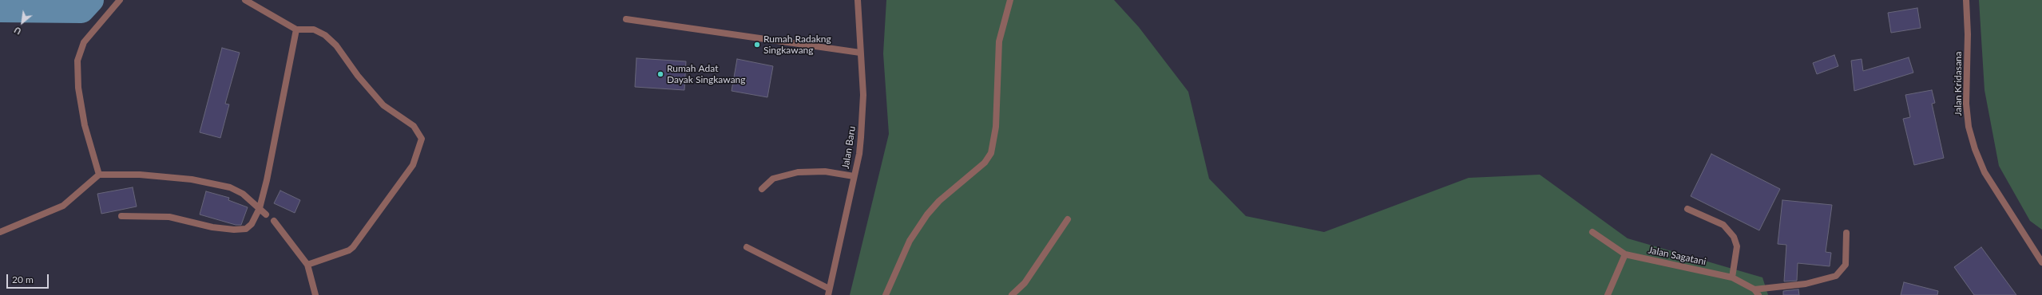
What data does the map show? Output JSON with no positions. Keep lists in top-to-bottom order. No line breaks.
{"streets":{"street":["Jalan Kridasana","Jalan Baru","Jalan Sagatani"]},"places":["Rumah Radakng Singkawang","Rumah Adat Dayak Singkawang"],"scale_bar":"20 m","north":"bottom left"}
